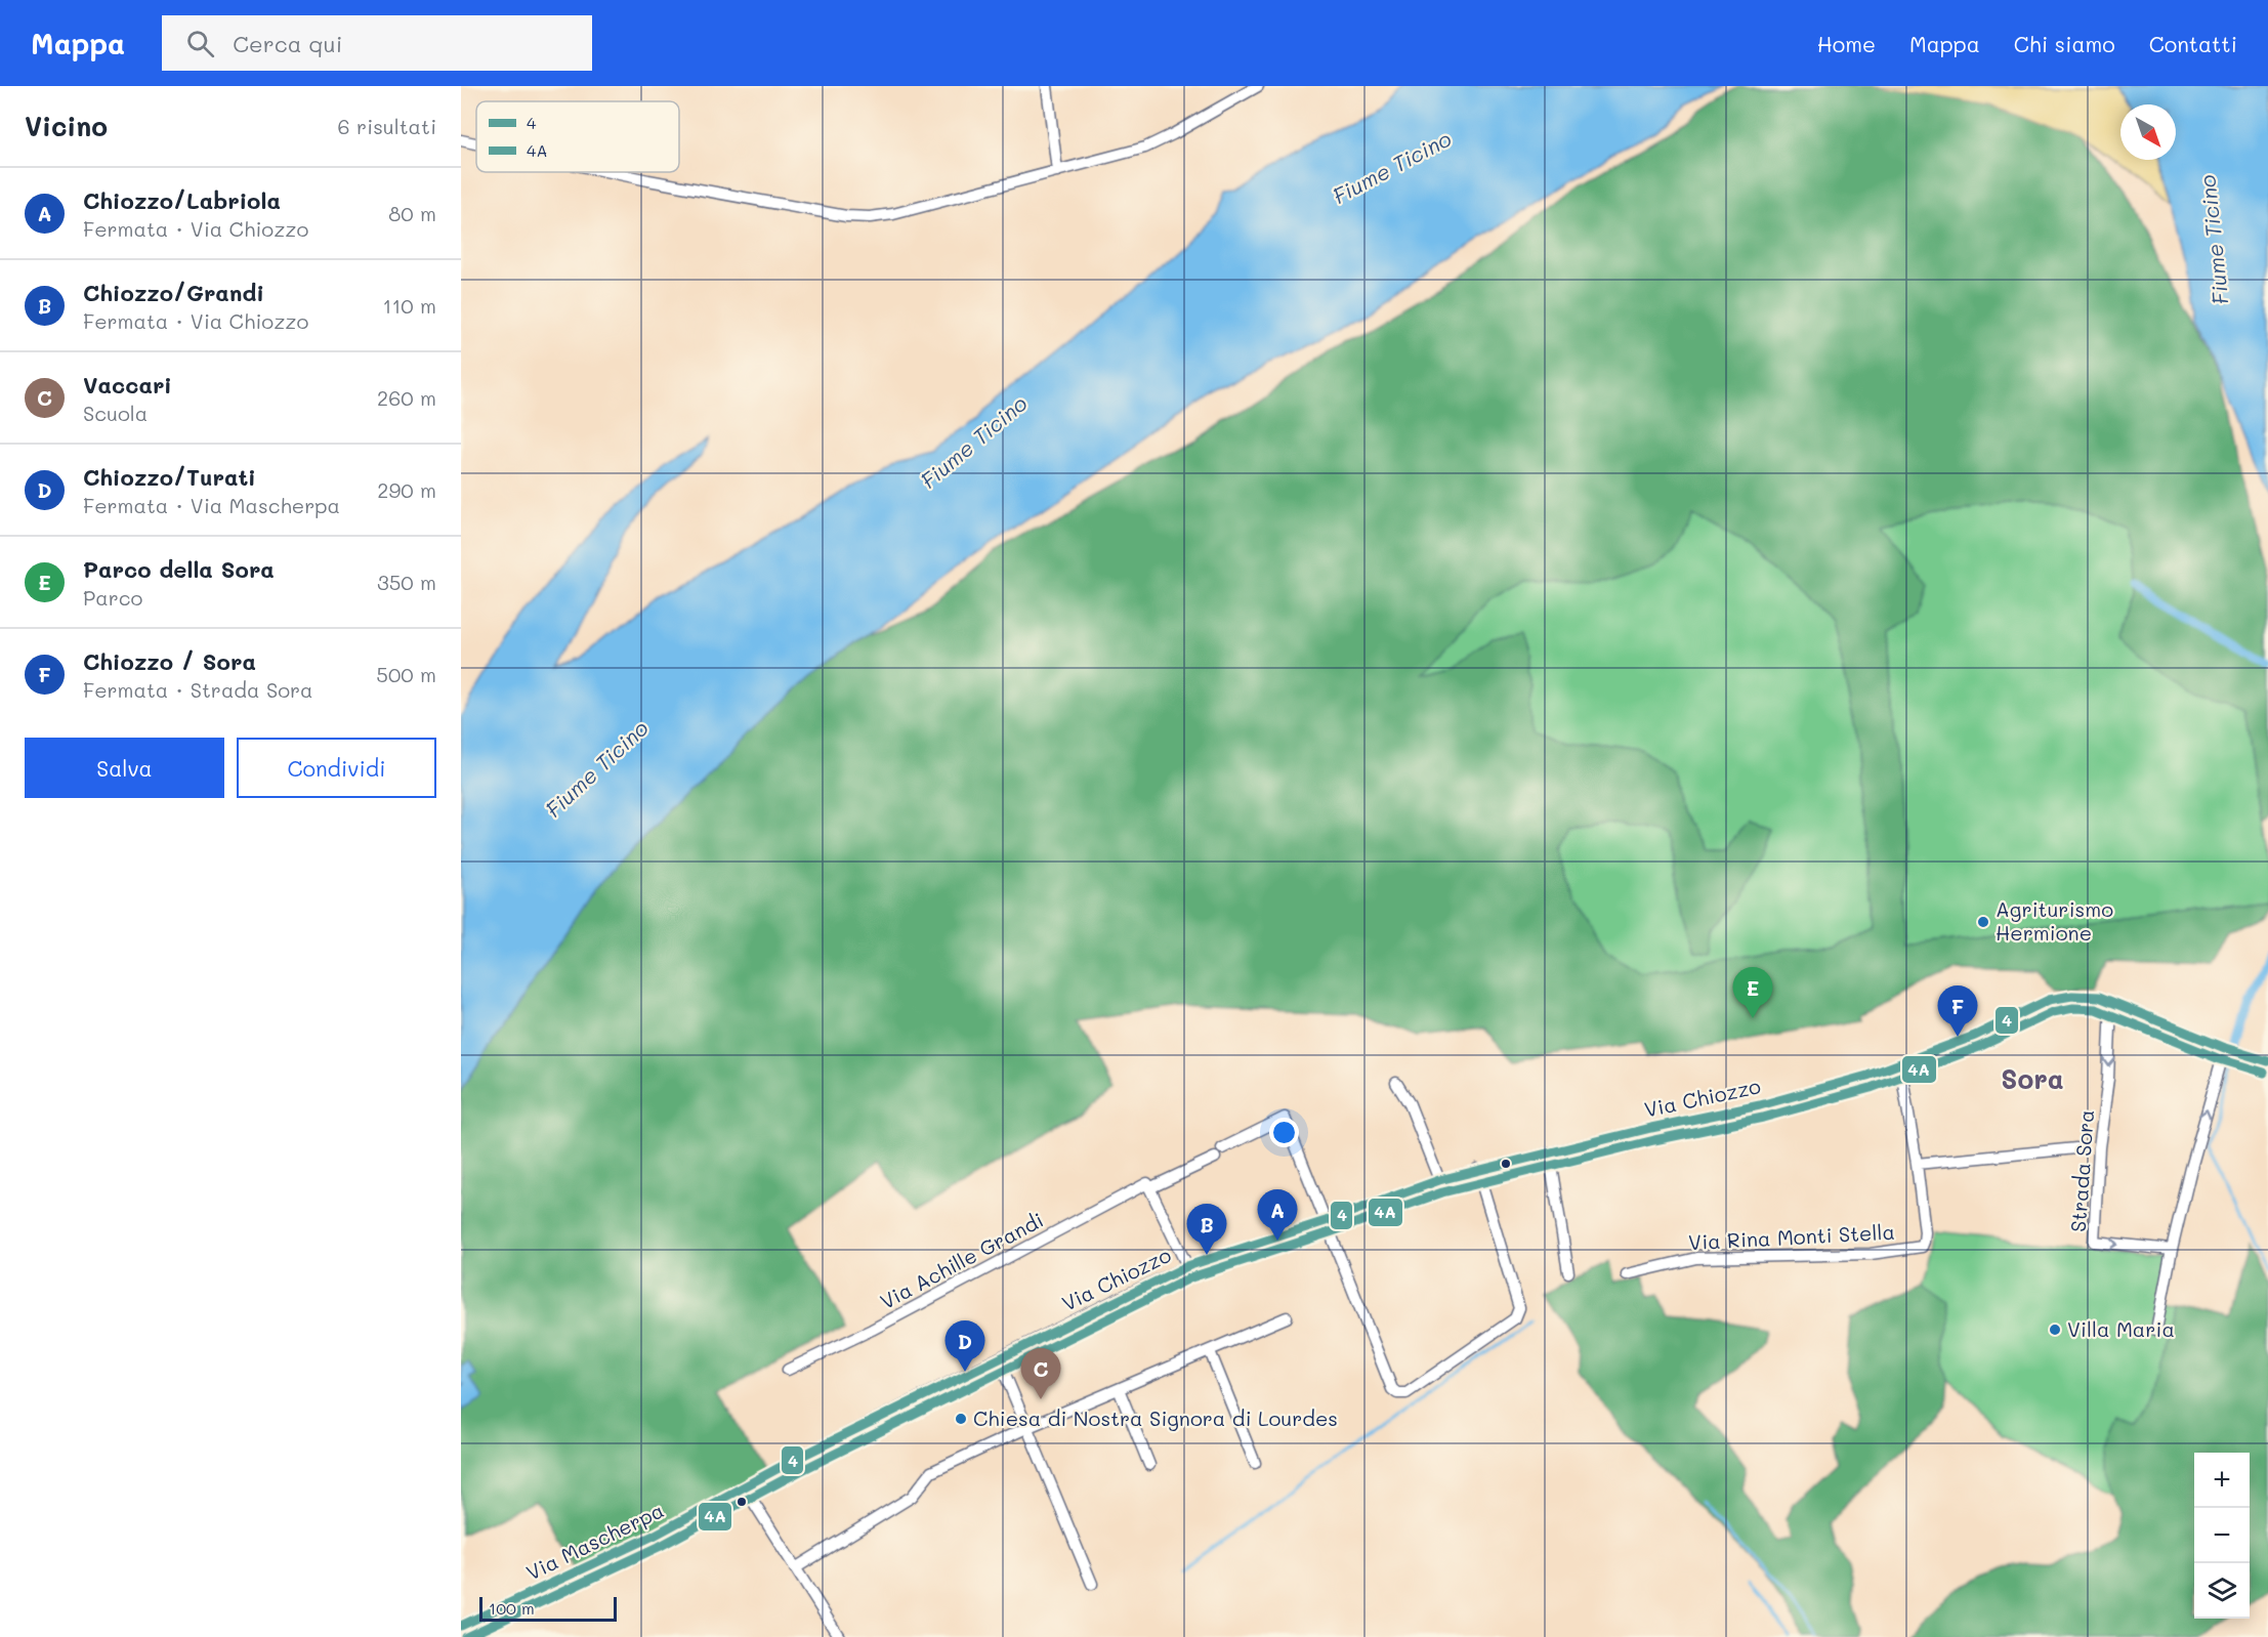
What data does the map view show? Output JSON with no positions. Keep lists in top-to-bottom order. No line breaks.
{"streets":{"street":["Via Chiozzo","Strada Sora","Via Rina Monti Stella","Via Achille Grandi","Via Mascherpa"]},"crossings":[["Via Chiozzo","Via Mascherpa"],["Strada Sora","Via Rina Monti Stella"]],"one_way":["Strada Sora"],"districts":["Sora"],"water":["Fiume Ticino"],"places":["Agriturismo Hermione","Villa Maria","Chiesa di Nostra Signora di Lourdes"],"lines":["transit line 4","transit line 4A"],"legend":["4","4A"],"scale_bar":"100 m","north":"bottom right","page":{"header":"Mappa","search":"Cerca qui","nav":["Home","Mappa","Chi siamo","Contatti"],"heading":["Vicino","6 risultati"],"list":[{"mark":"A","name":"Chiozzo/Labriola","note":"Fermata · Via Chiozzo","value":"80 m"},{"mark":"B","name":"Chiozzo/Grandi","note":"Fermata · Via Chiozzo","value":"110 m"},{"mark":"C","name":"Vaccari","note":"Scuola","value":"260 m"},{"mark":"D","name":"Chiozzo/Turati","note":"Fermata · Via Mascherpa","value":"290 m"},{"mark":"E","name":"Parco della Sora","note":"Parco","value":"350 m"},{"mark":"F","name":"Chiozzo / Sora","note":"Fermata · Strada Sora","value":"500 m"}],"buttons":["Salva","Condividi"],"pins":["E","F","A","B","D","C"],"map_buttons":["+","−"],"scale":"100 m"}}
